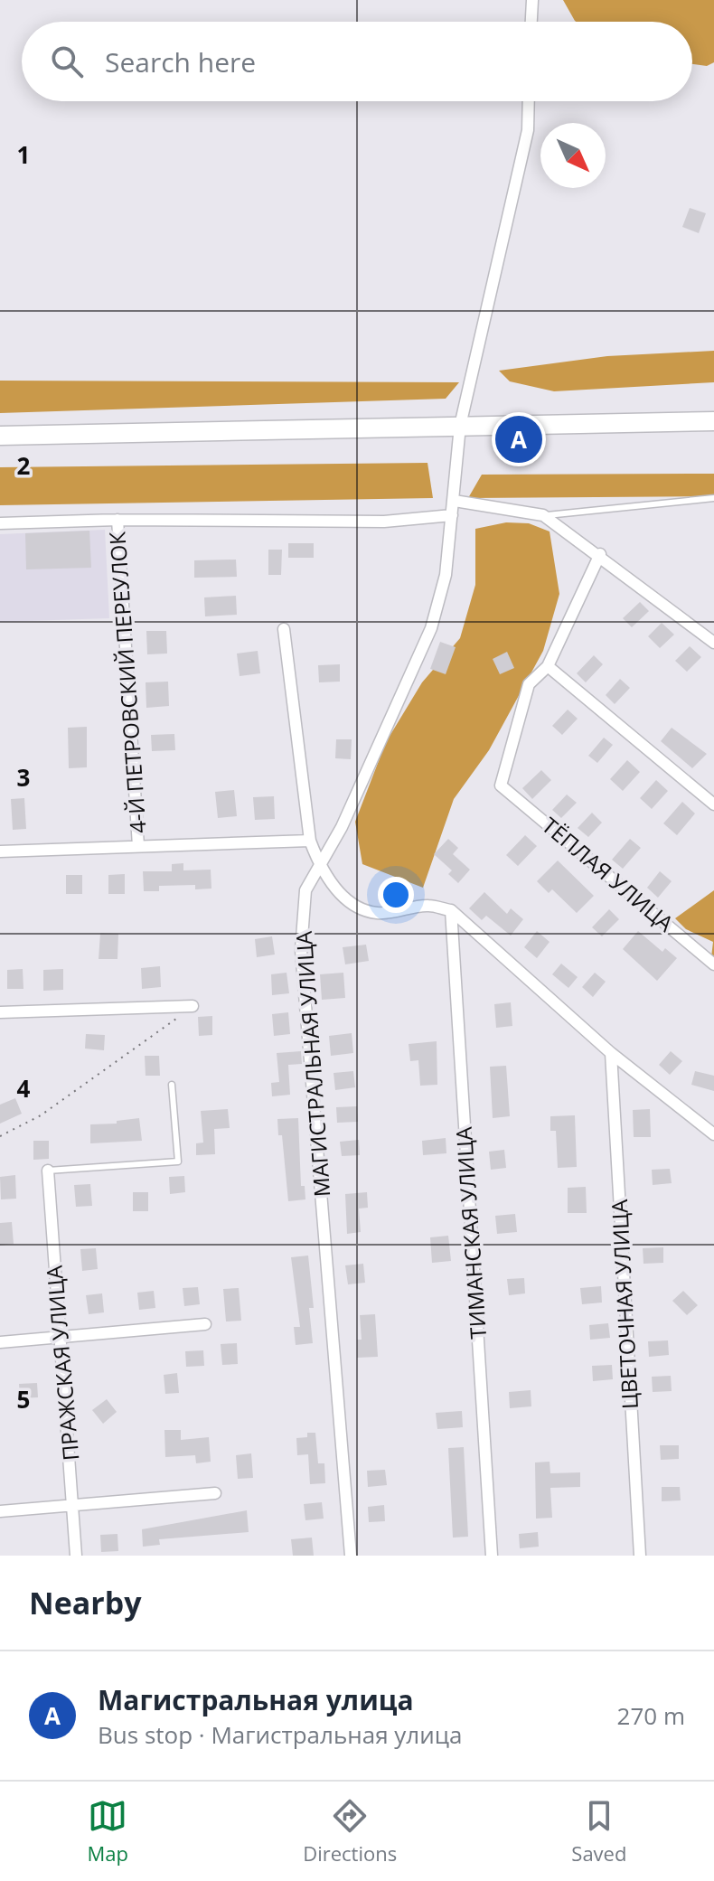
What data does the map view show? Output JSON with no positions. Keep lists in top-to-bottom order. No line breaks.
{"streets":{"street":["4-Й ПЕТРОВСКИЙ ПЕРЕУЛОК","ТЁПЛАЯ УЛИЦА","МАГИСТРАЛЬНАЯ УЛИЦА","ТИМАНСКАЯ УЛИЦА","ЦВЕТОЧНАЯ УЛИЦА","ПРАЖСКАЯ УЛИЦА"]},"north":"bottom right","page":{"search":"Search here","pins":"A","heading":"Nearby","list":[{"mark":"A","name":"Магистральная улица","note":"Bus stop · Магистральная улица","value":"270 m"}],"nav":["Map","Directions","Saved"]},"grid":{"rows":["1","2","3","4","5"]}}
